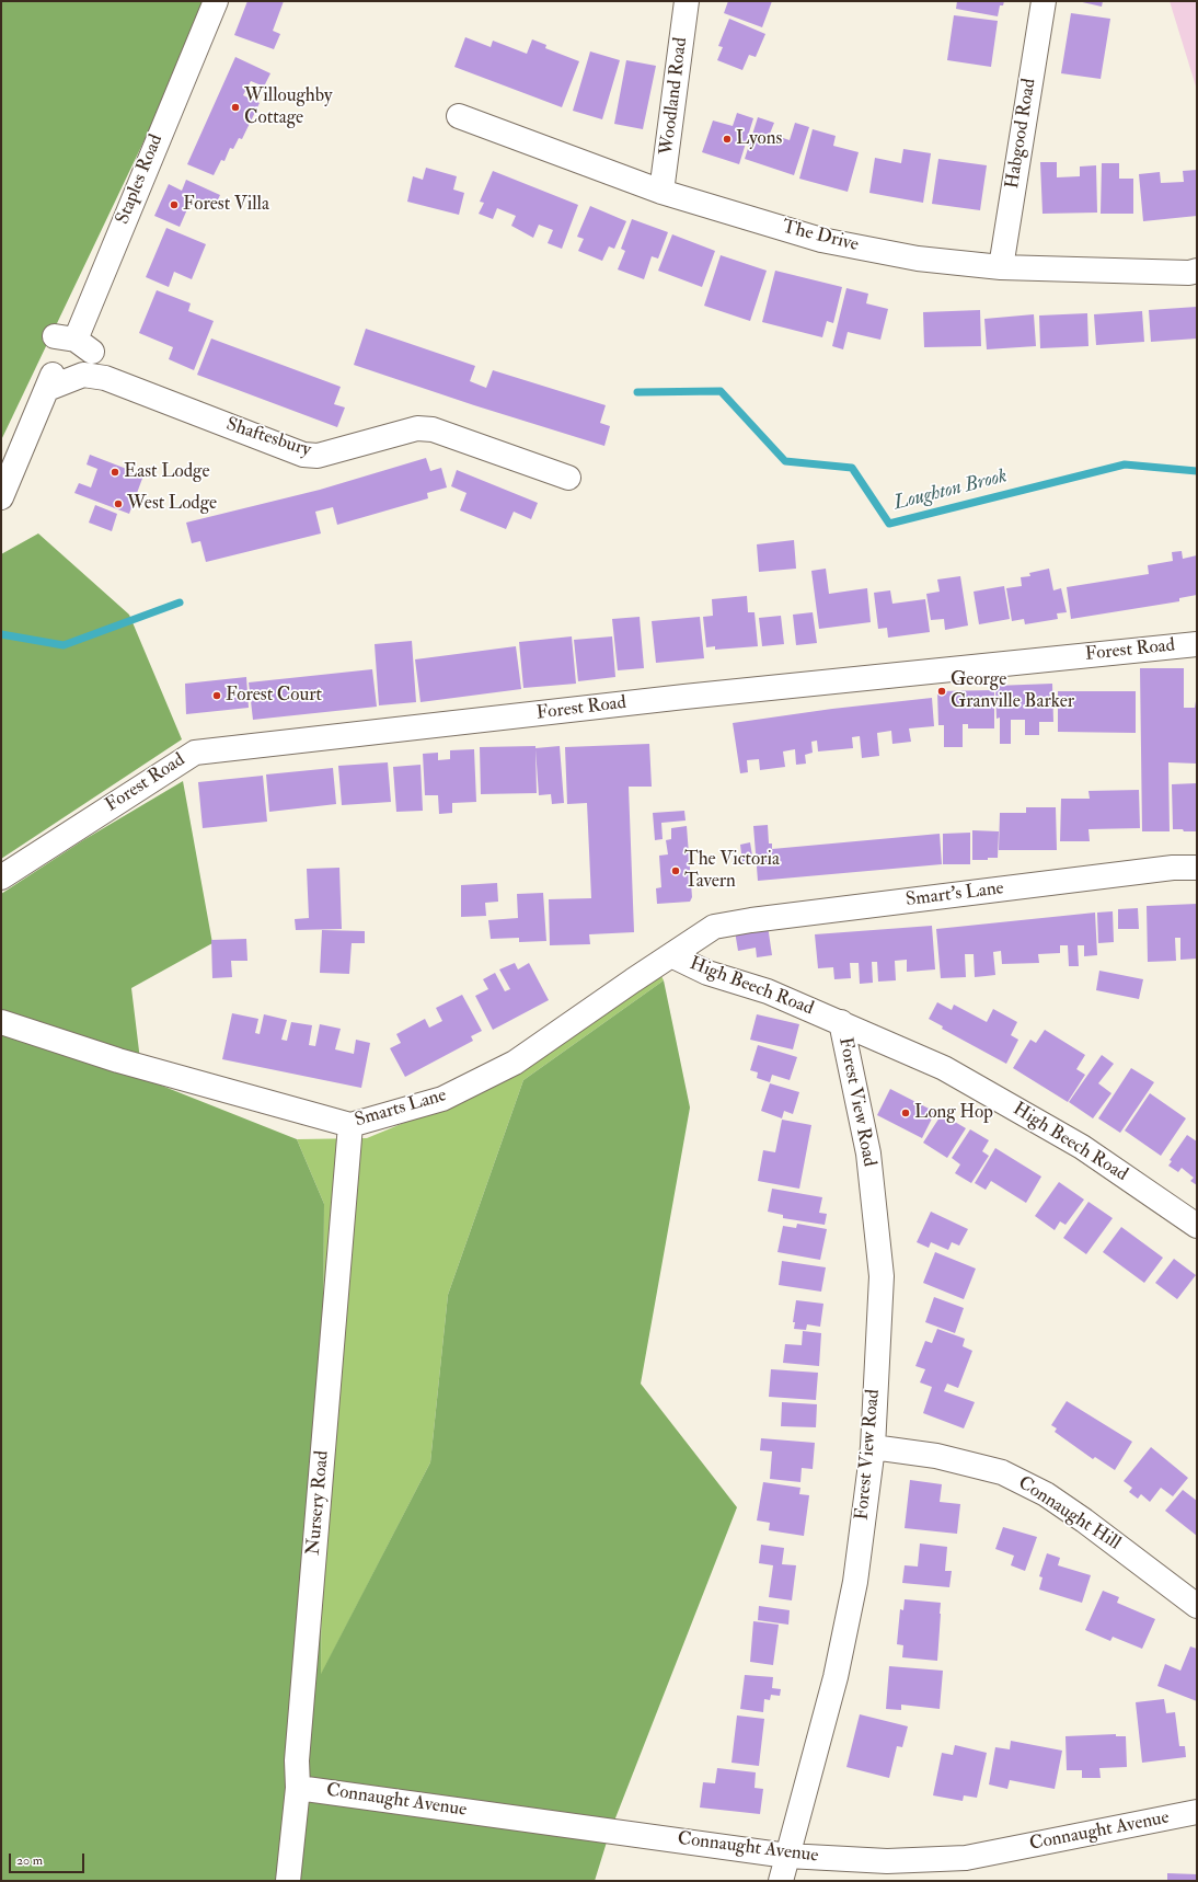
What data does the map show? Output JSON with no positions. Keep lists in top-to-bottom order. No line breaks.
{"streets":{"street":["Woodland Road","Habgood Road","Staples Road","The Drive","Shaftesbury","Forest Road","Smart's Lane","High Beech Road","Forest View Road","Smarts Lane","Nursery Road","Connaught Hill","Connaught Avenue"]},"crossings":[["Woodland Road","The Drive"],["Habgood Road","The Drive"],["Smart's Lane","Smarts Lane"],["High Beech Road","Forest View Road"],["High Beech Road","Smarts Lane"],["Forest View Road","Connaught Hill"],["Forest View Road","Connaught Avenue"],["Smarts Lane","Nursery Road"],["Nursery Road","Connaught Avenue"]],"water":["Loughton Brook"],"places":["Willoughby Cottage","Lyons","Forest Villa","East Lodge","West Lodge","George Granville Barker","Forest Court","The Victoria Tavern","Long Hop"],"scale_bar":"20 m"}
